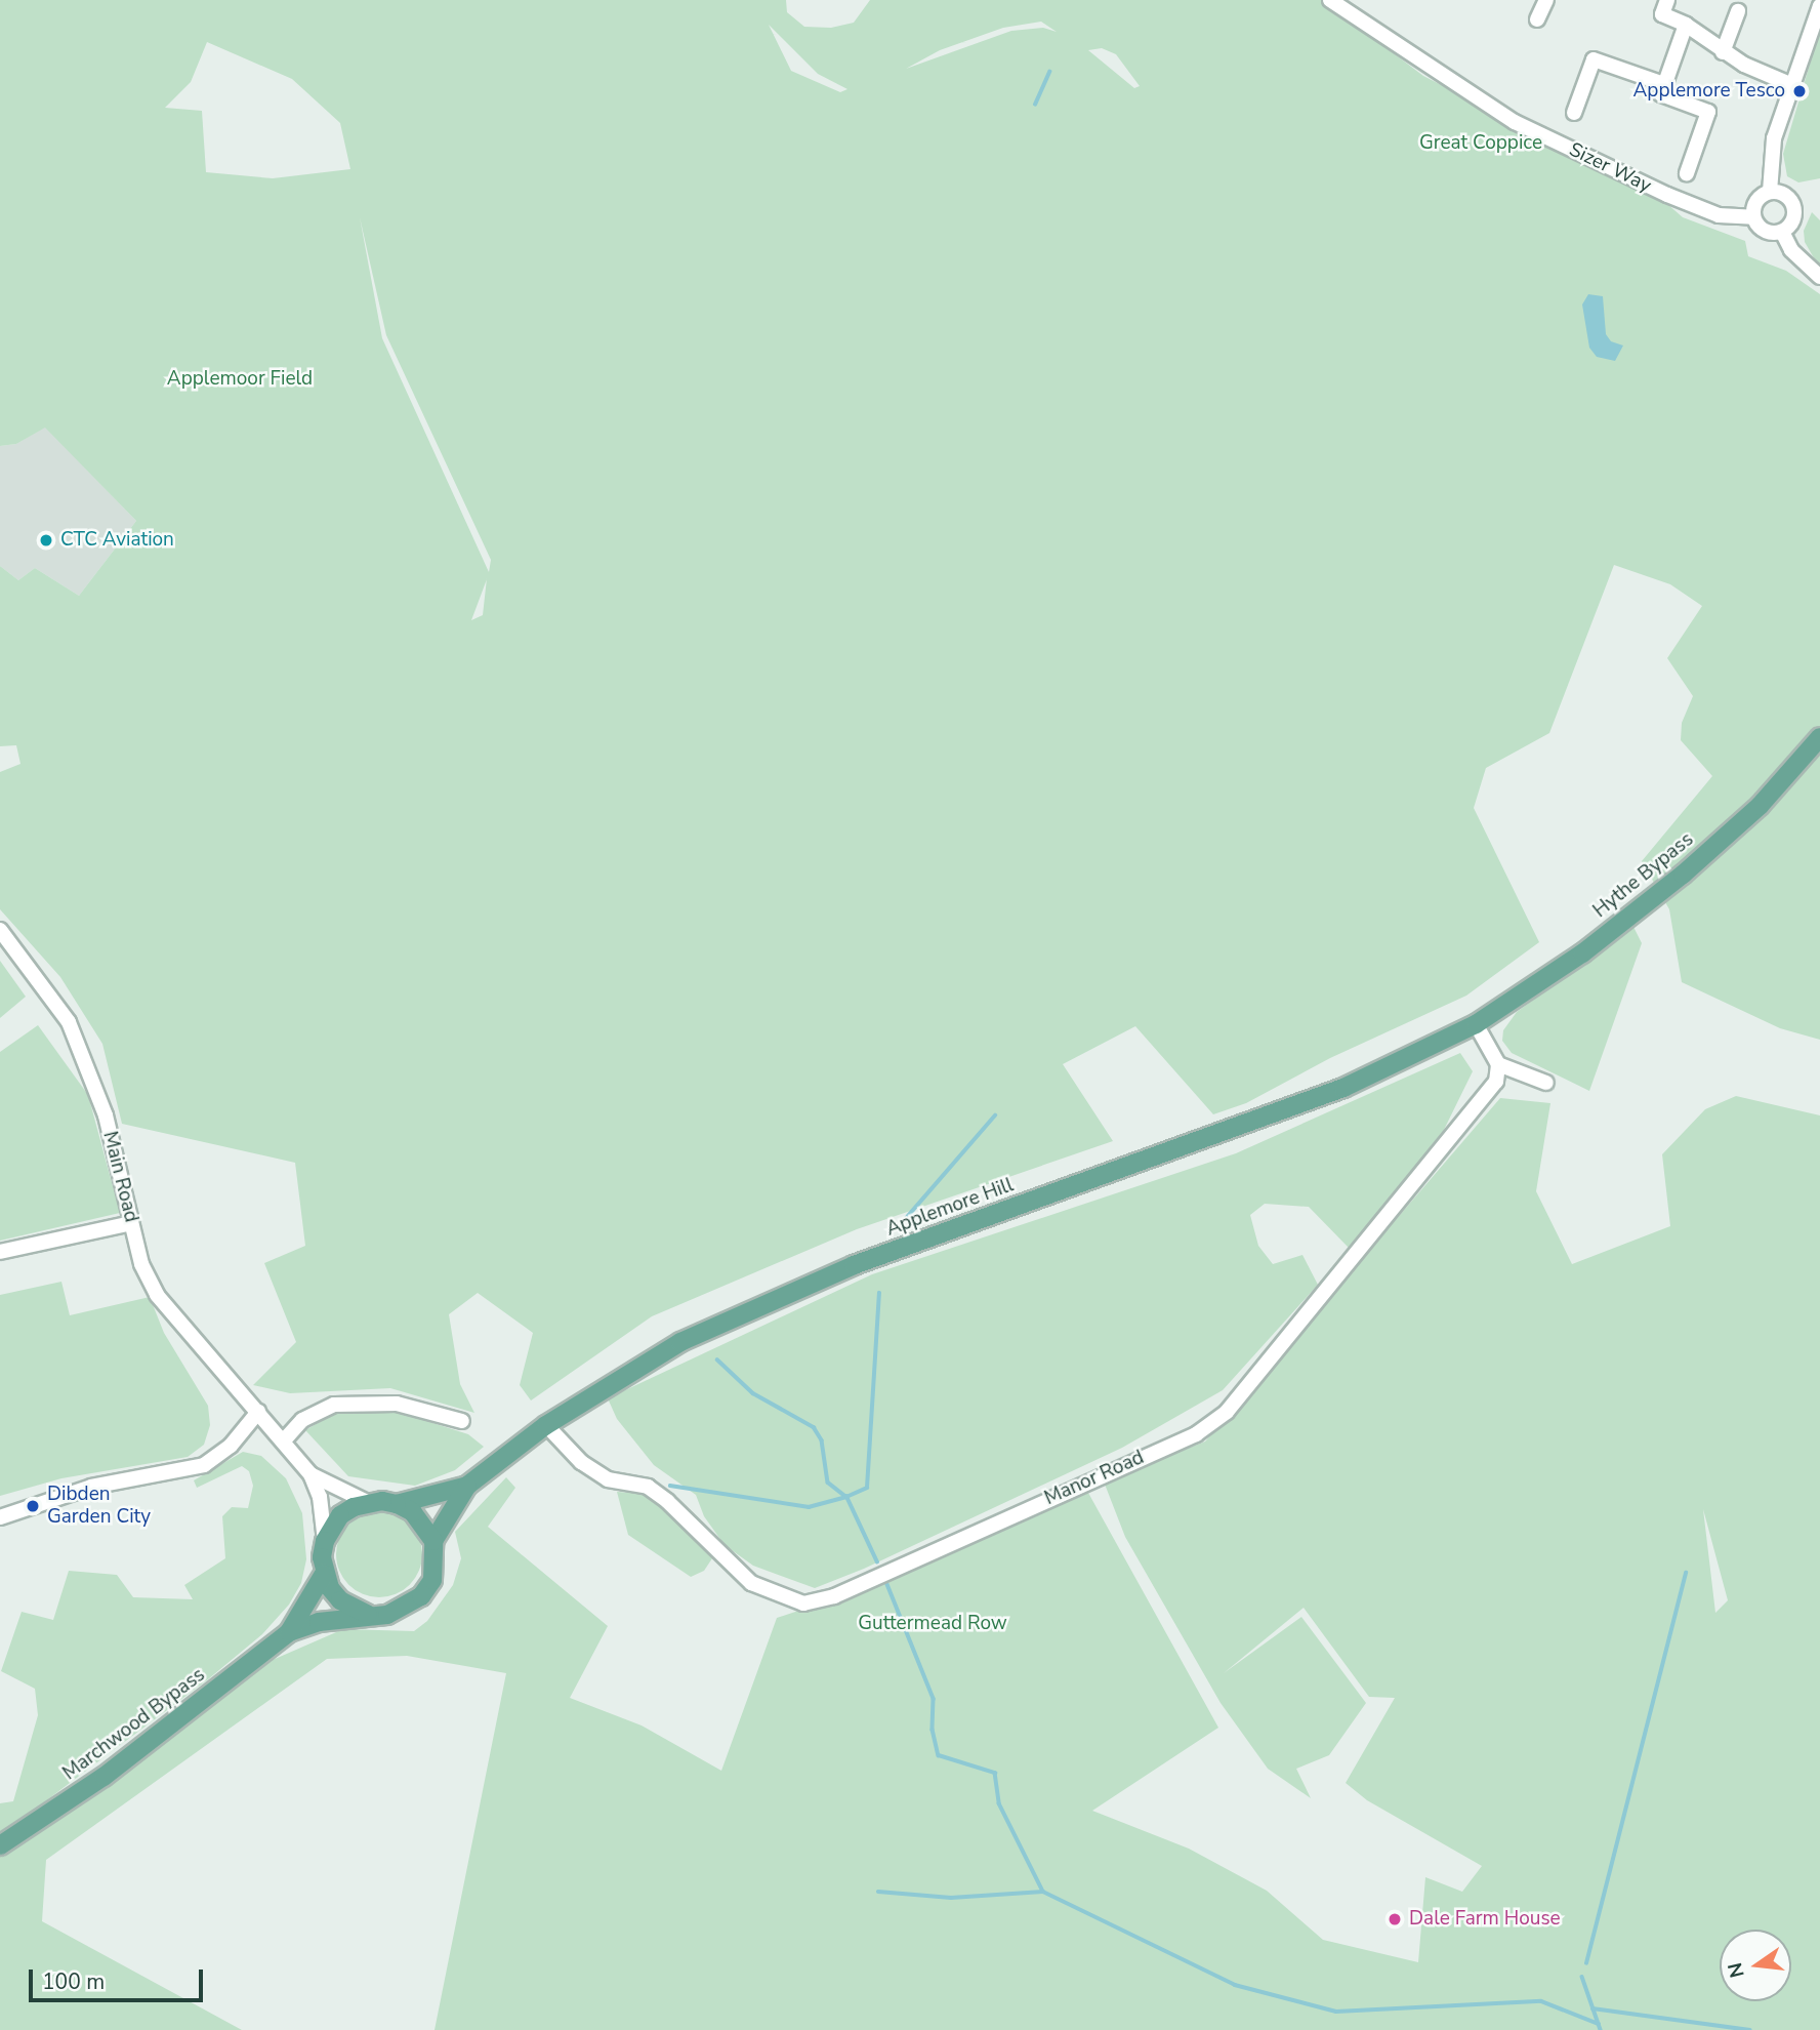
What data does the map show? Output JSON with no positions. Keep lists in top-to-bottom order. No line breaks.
{"streets":{"main road":["Hythe Bypass","Applemore Hill","Marchwood Bypass"],"street":["Sizer Way","Main Road","Manor Road"]},"crossings":[["Hythe Bypass","Applemore Hill"],["Main Road","Applemore Hill"],["Main Road","Marchwood Bypass"],["Applemore Hill","Manor Road"],["Applemore Hill","Marchwood Bypass"]],"parks":["Great Coppice","Applemoor Field","Guttermead Row"],"places":["Applemore Tesco","CTC Aviation","Dibden Garden City","Dale Farm House"],"scale_bar":"100 m","north":"left"}
